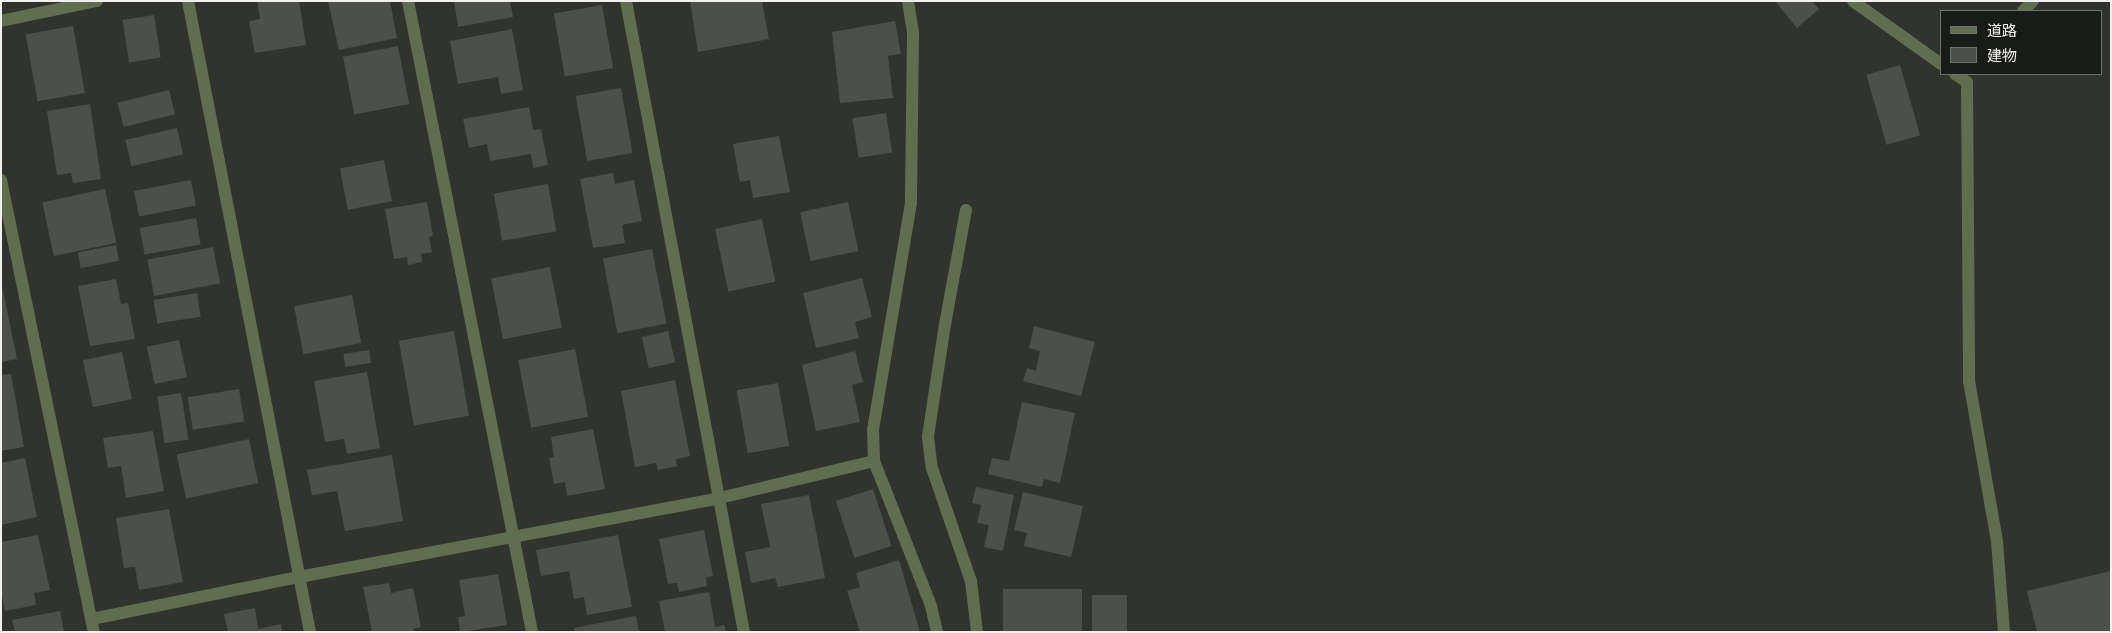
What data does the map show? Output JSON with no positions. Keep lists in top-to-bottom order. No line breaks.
{"legend":["道路","建物"]}
